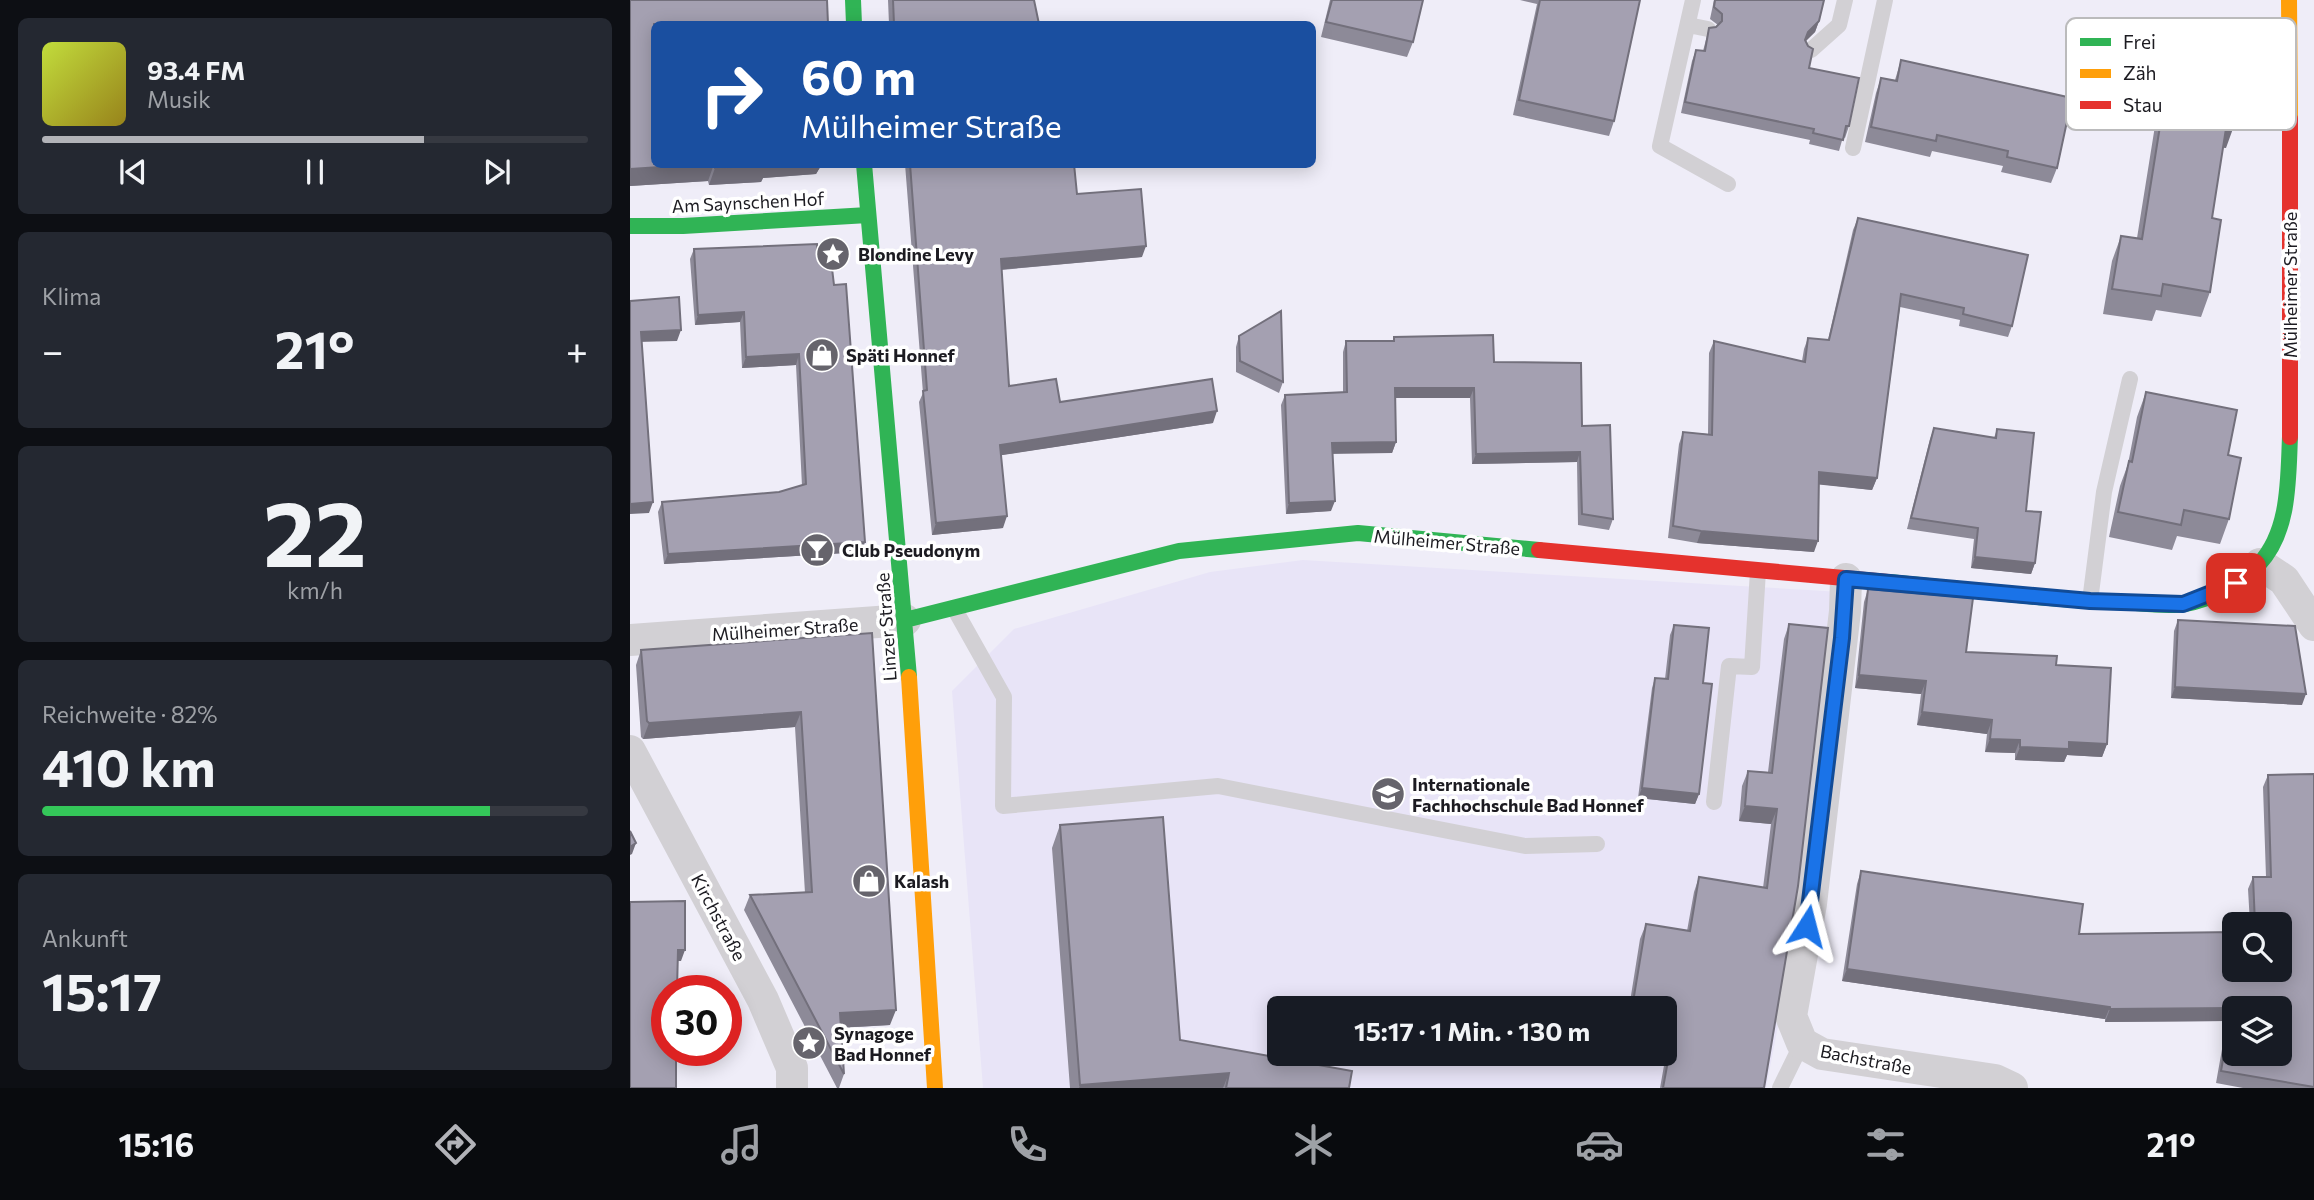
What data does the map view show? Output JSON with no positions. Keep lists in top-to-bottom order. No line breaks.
{"streets":{"main road":["Am Saynschen Hof","Mülheimer Straße","Linzer Straße"],"street":["Kirchstraße","Bachstraße"]},"crossings":[["Am Saynschen Hof","Linzer Straße"],["Mülheimer Straße","Linzer Straße"]],"places":{"place":["Blondine Levy","Synagoge Bad Honnef"],"shop":["Späti Honnef","Kalash"],"bar":["Club Pseudonym"],"school or university":["Internationale Fachhochschule Bad Honnef"]},"legend":["Frei","Zäh","Stau"],"page":{"turn":["60 m","Mülheimer Straße"],"song":["93.4 FM","Musik"],"tile":["Klima",["22","km/h"],["Reichweite · 82%","410 km"],["Ankunft","15:17"]],"heat":["−","21°","+"],"limit":"30","trip":"15:17 · 1 Min. · 130 m","tabs":["15:16","21°"]}}
